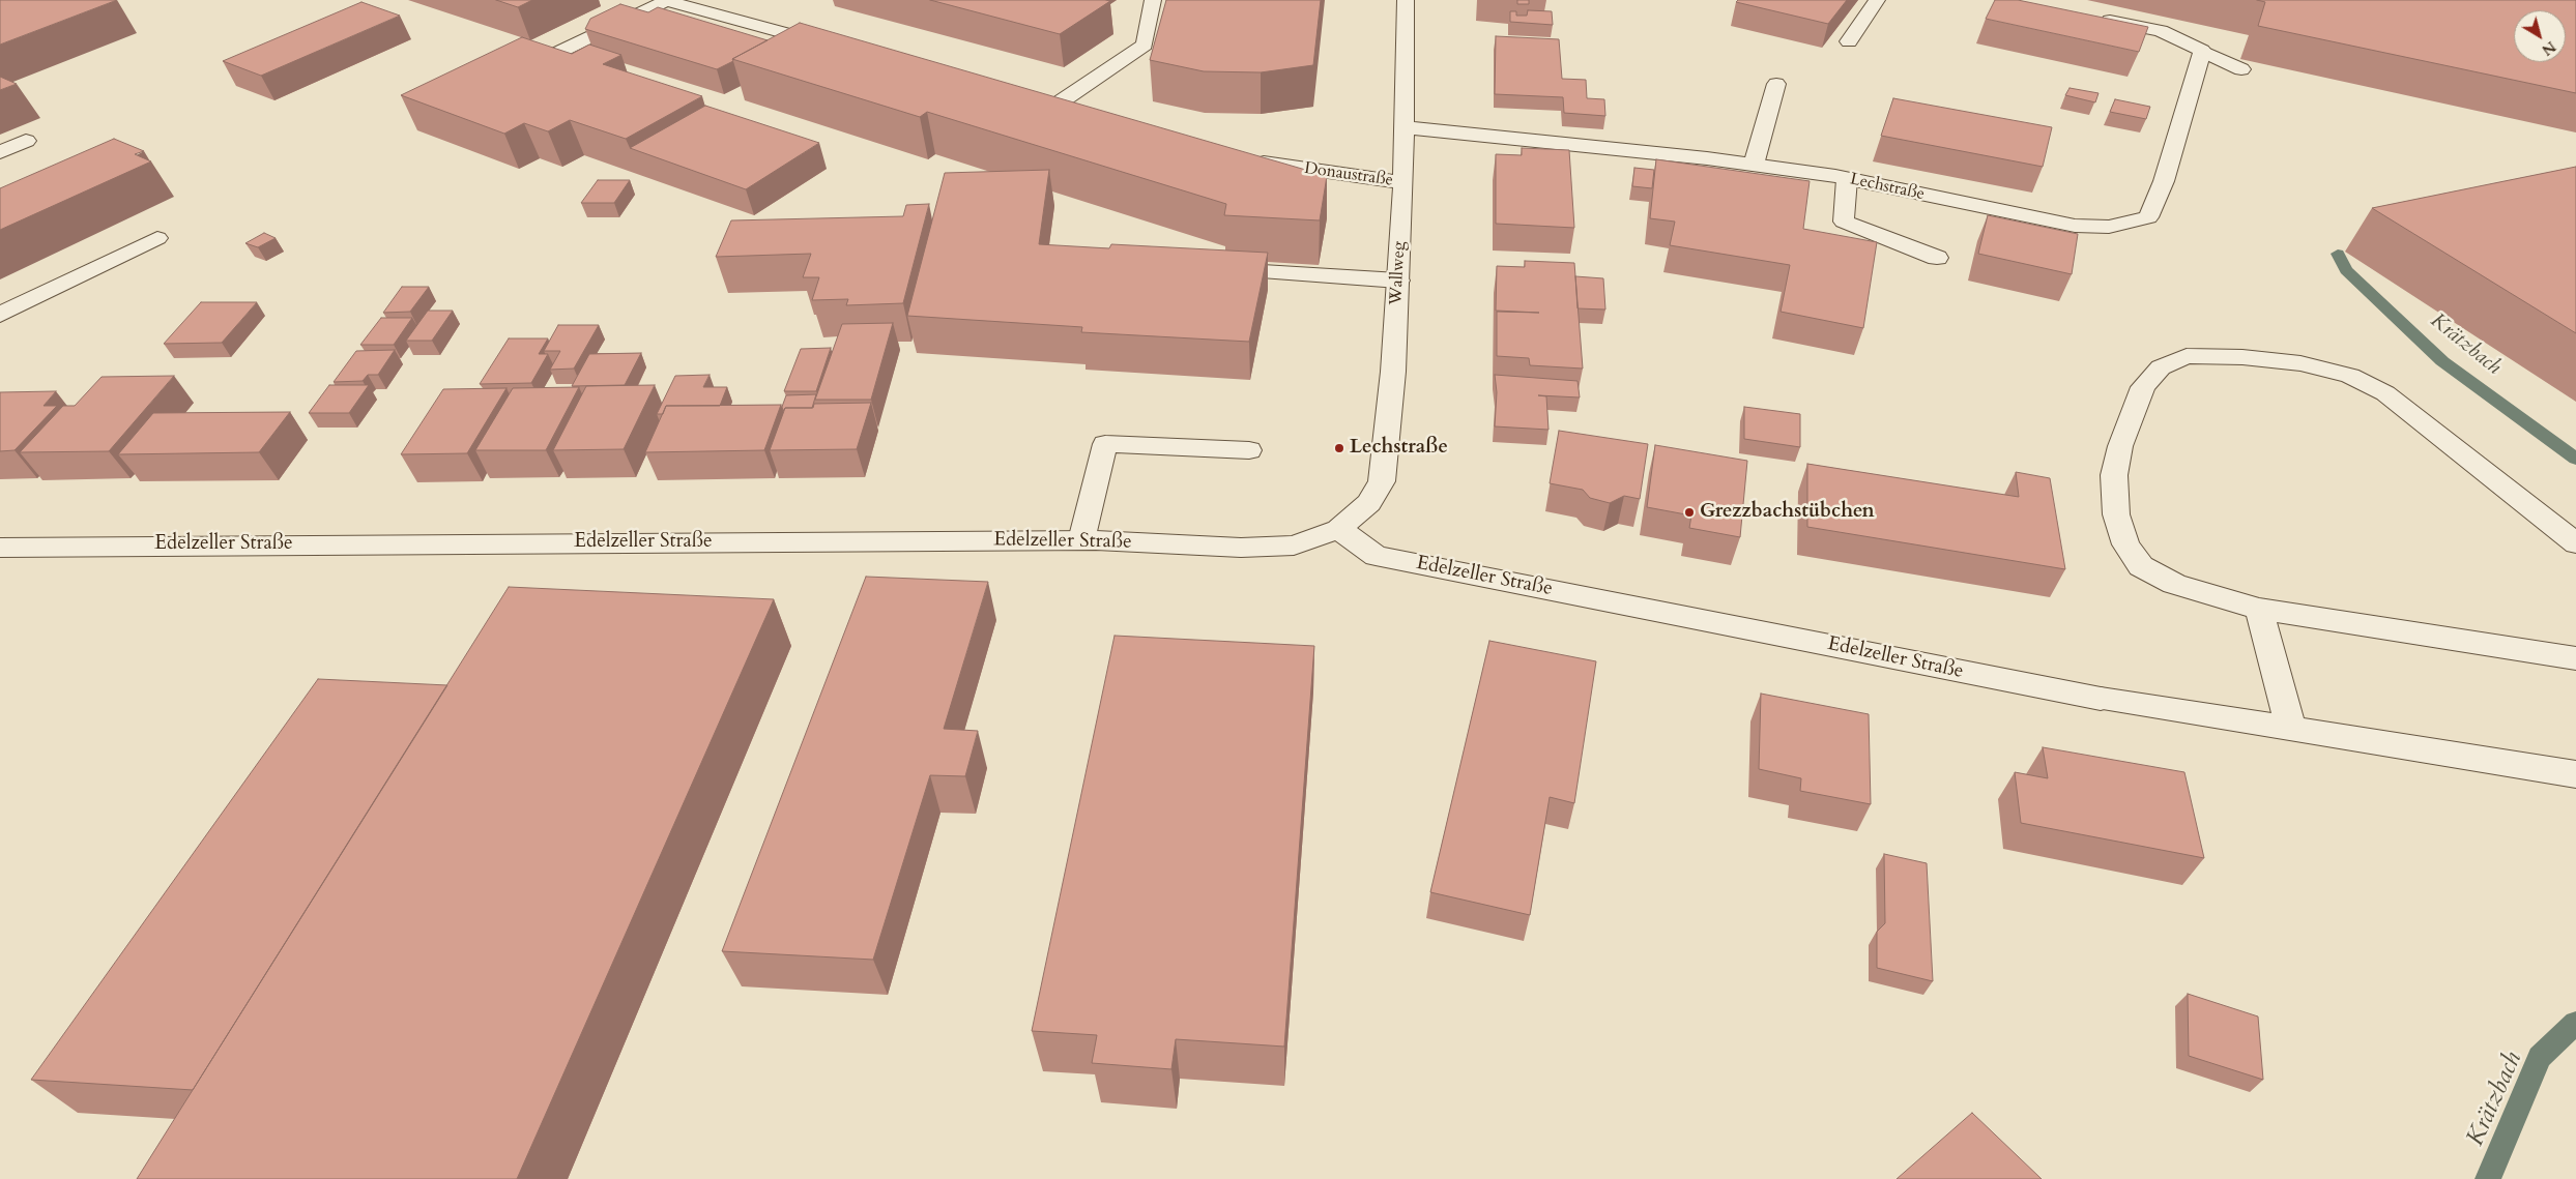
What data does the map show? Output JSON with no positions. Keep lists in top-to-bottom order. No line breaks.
{"streets":{"street":["Donaustraße","Lechstraße","Wallweg","Edelzeller Straße"]},"crossings":[["Donaustraße","Wallweg"],["Lechstraße","Wallweg"],["Wallweg","Edelzeller Straße"]],"water":["Krätzbach"],"places":["Lechstraße","Grezzbachstübchen"],"north":"bottom right"}
